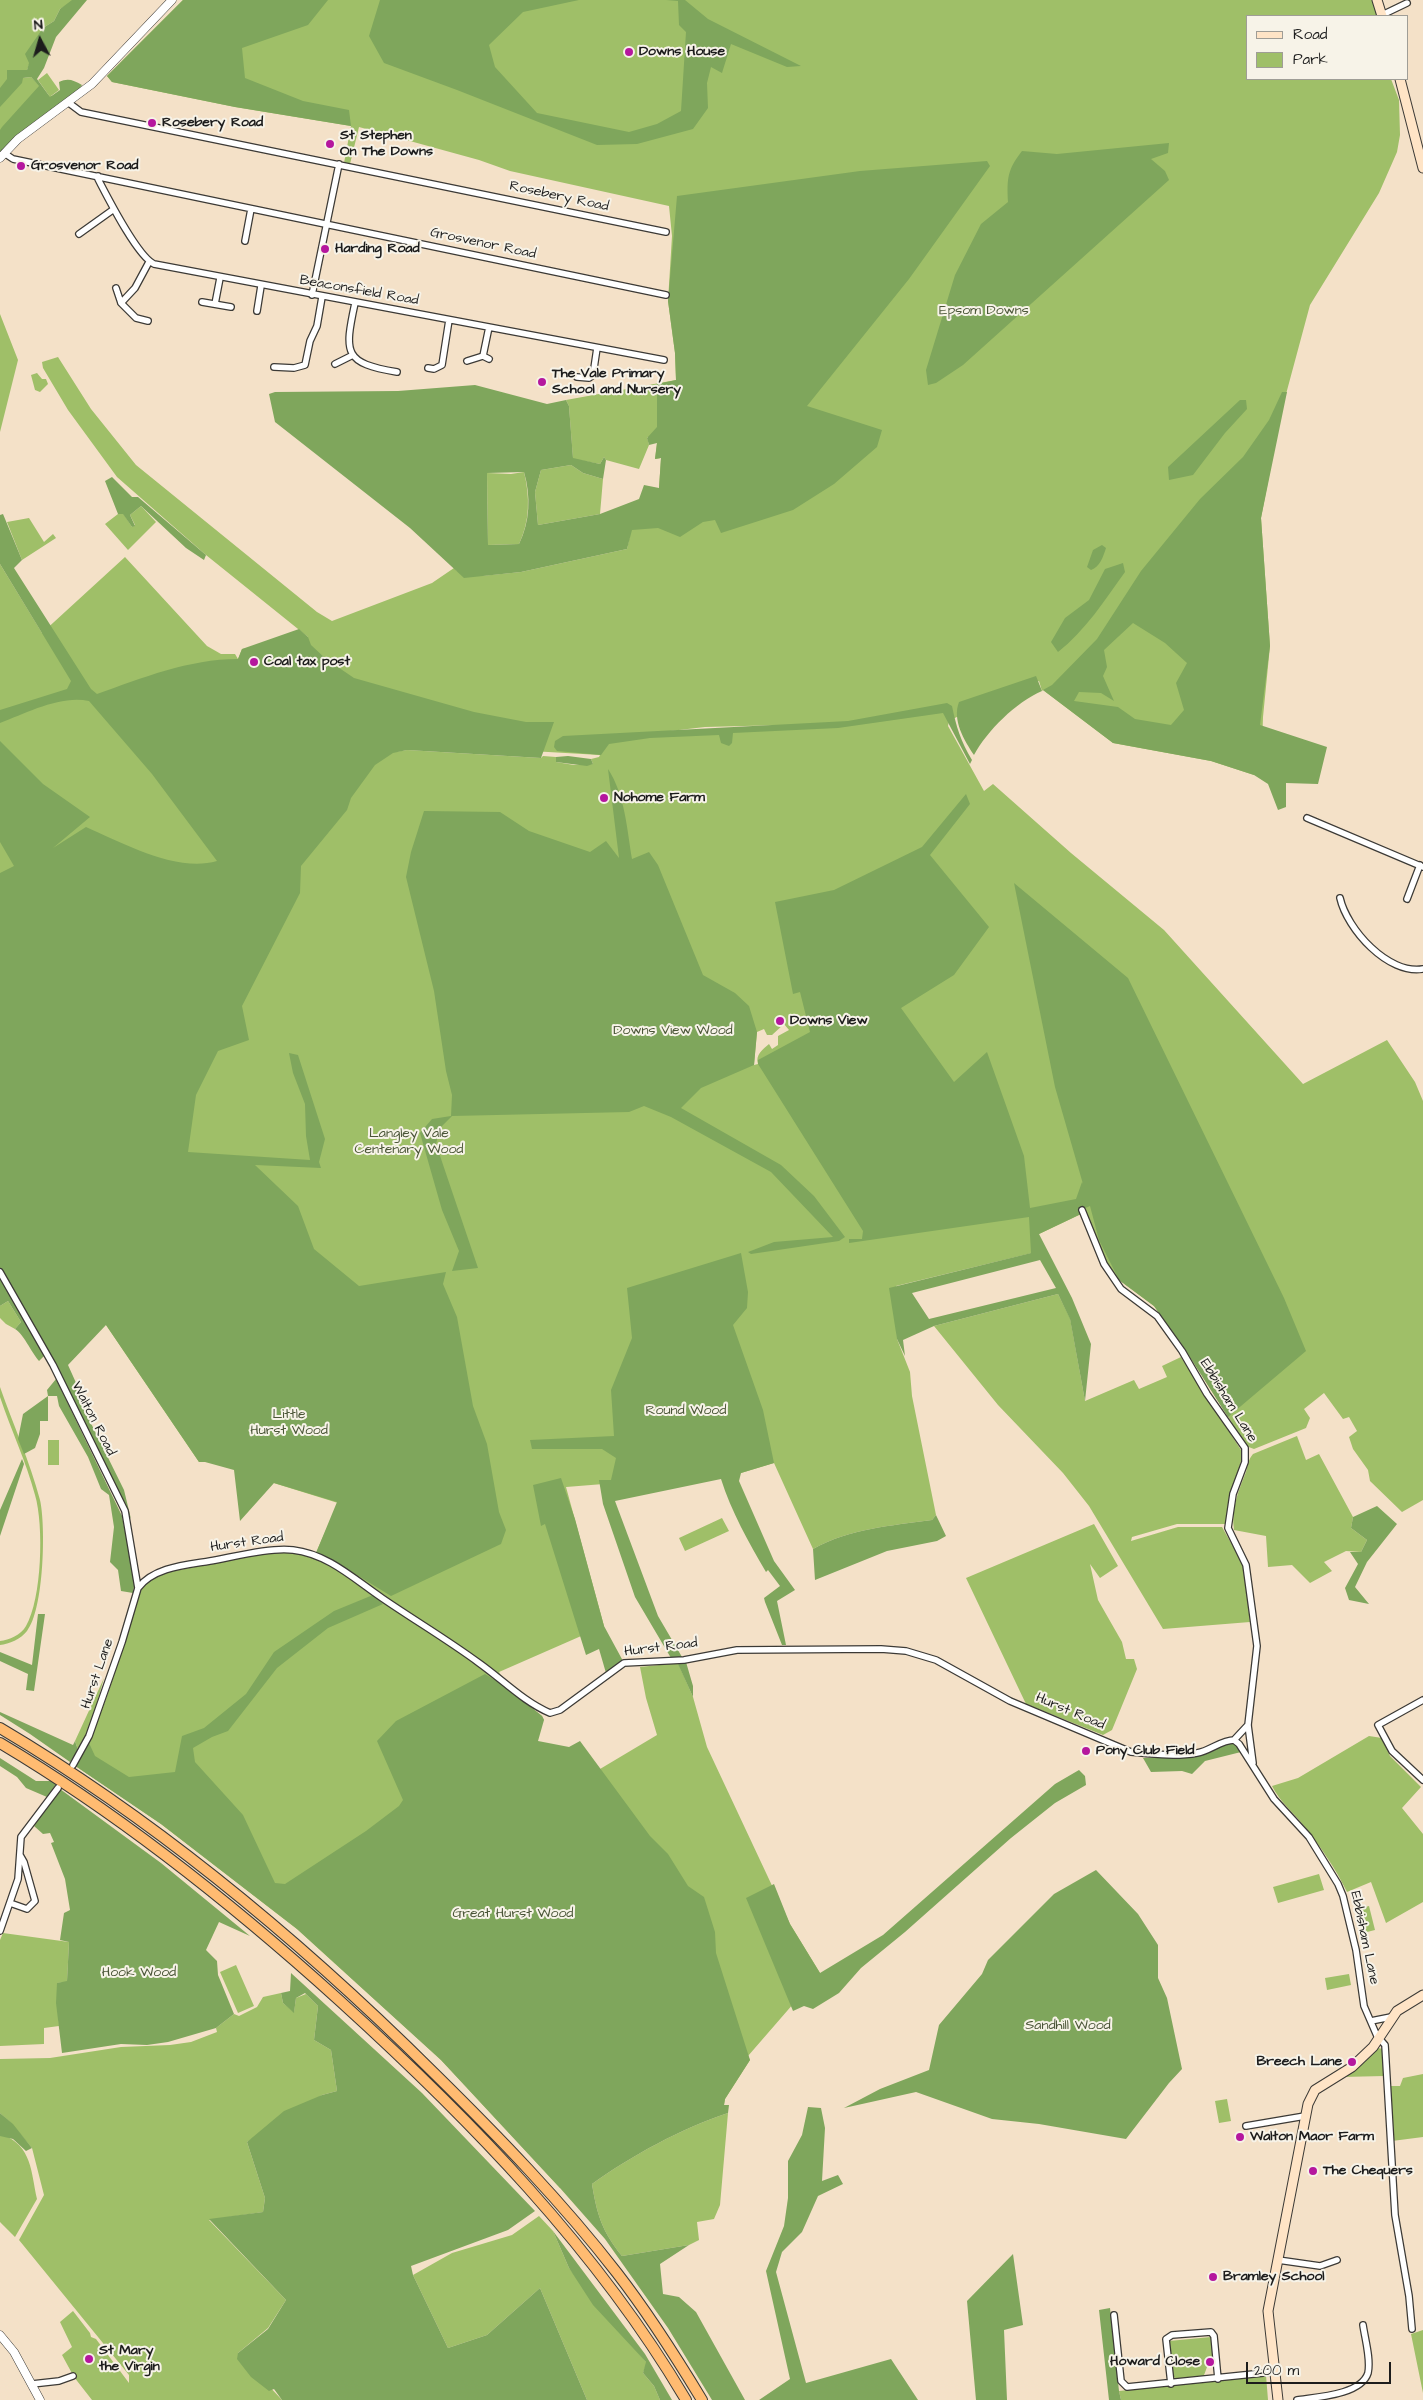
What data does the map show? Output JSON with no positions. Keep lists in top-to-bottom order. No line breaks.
{"streets":{"street":["Rosebery Road","Grosvenor Road","Beaconsfield Road","Ebbisham Lane","Walton Road","Hurst Road","Hurst Lane"]},"crossings":[["Ebbisham Lane","Hurst Road"],["Walton Road","Hurst Road"],["Walton Road","Hurst Lane"],["Hurst Road","Hurst Lane"]],"parks":["Epsom Downs","Downs View Wood","Langley Vale Centenary Wood","Round Wood","Little Hurst Wood","Great Hurst Wood","Hook Wood","Sandhill Wood"],"places":["Downs House","Rosebery Road","St Stephen On The Downs","Grosvenor Road","Harding Road","The Vale Primary School and Nursery","Coal tax post","Nohome Farm","Downs View","Pony Club Field","Breech Lane","Walton Maor Farm","The Chequers","Bramley School","St Mary the Virgin","Howard Close"],"legend":["Road","Park"],"scale_bar":"200 m","north":"top"}
